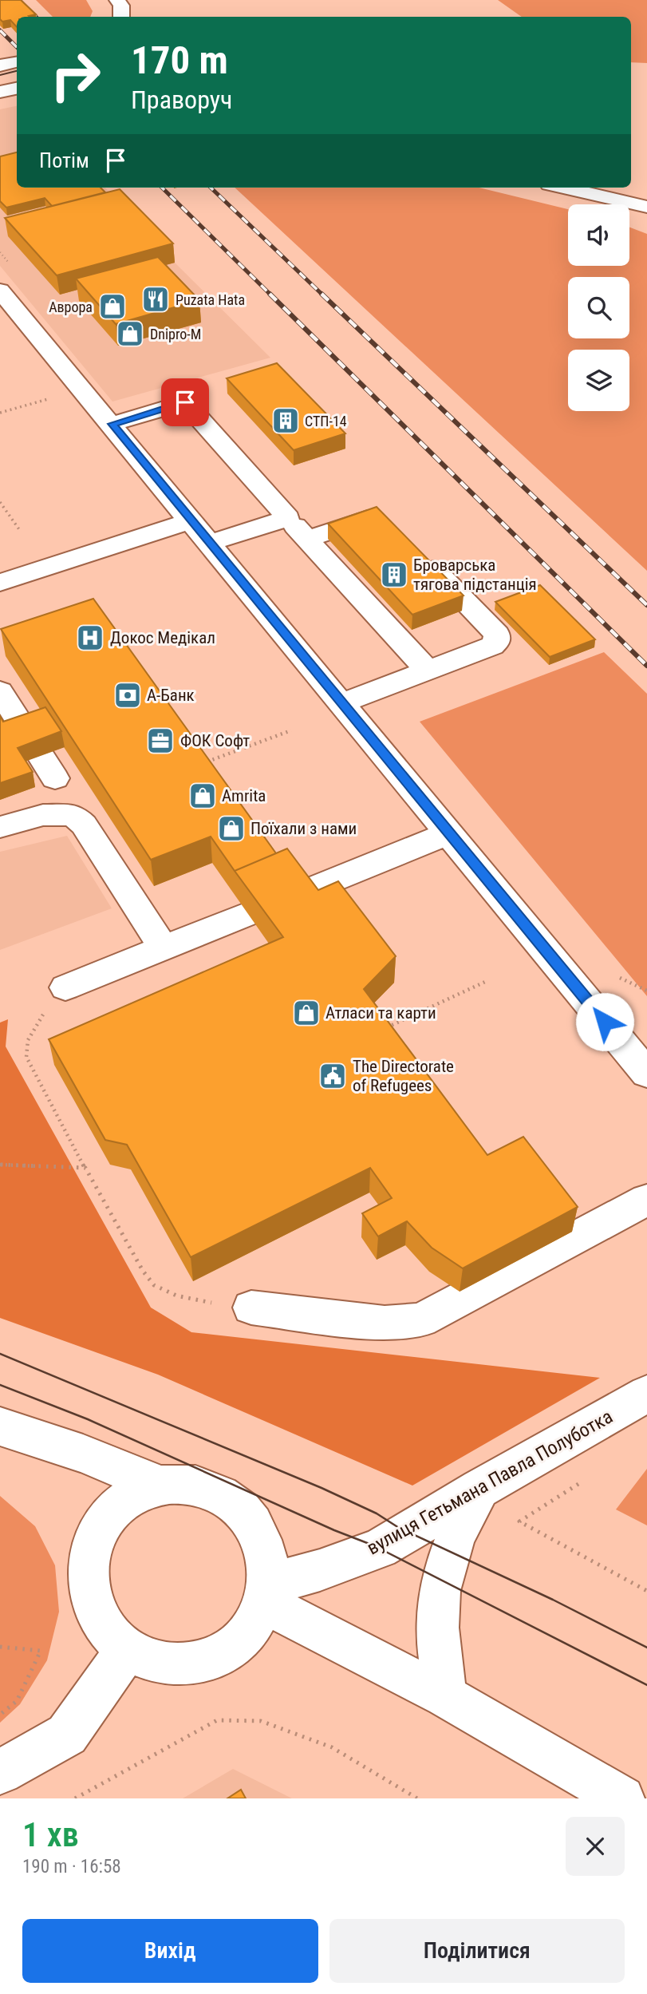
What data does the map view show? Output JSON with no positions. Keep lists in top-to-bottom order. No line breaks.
{"streets":{"main road":["вулиця Гетьмана Павла Полуботка"]},"places":{"restaurant":["Puzata Hata"],"shop":["Аврора","Dnipro-M","Amrita","Поїхали з нами","Атласи та карти"],"building":["СТП-14","Броварська тягова підстанція"],"hospital":["Докос Медікал"],"bank":["А-Банк"],"office":["ФОК Софт"],"public building":["The Directorate of Refugees"]},"page":{"turn":["170 m","Праворуч"],"then":"Потім","heading":["1 хв","190 m · 16:58"],"buttons":["Вихід","Поділитися"]}}
